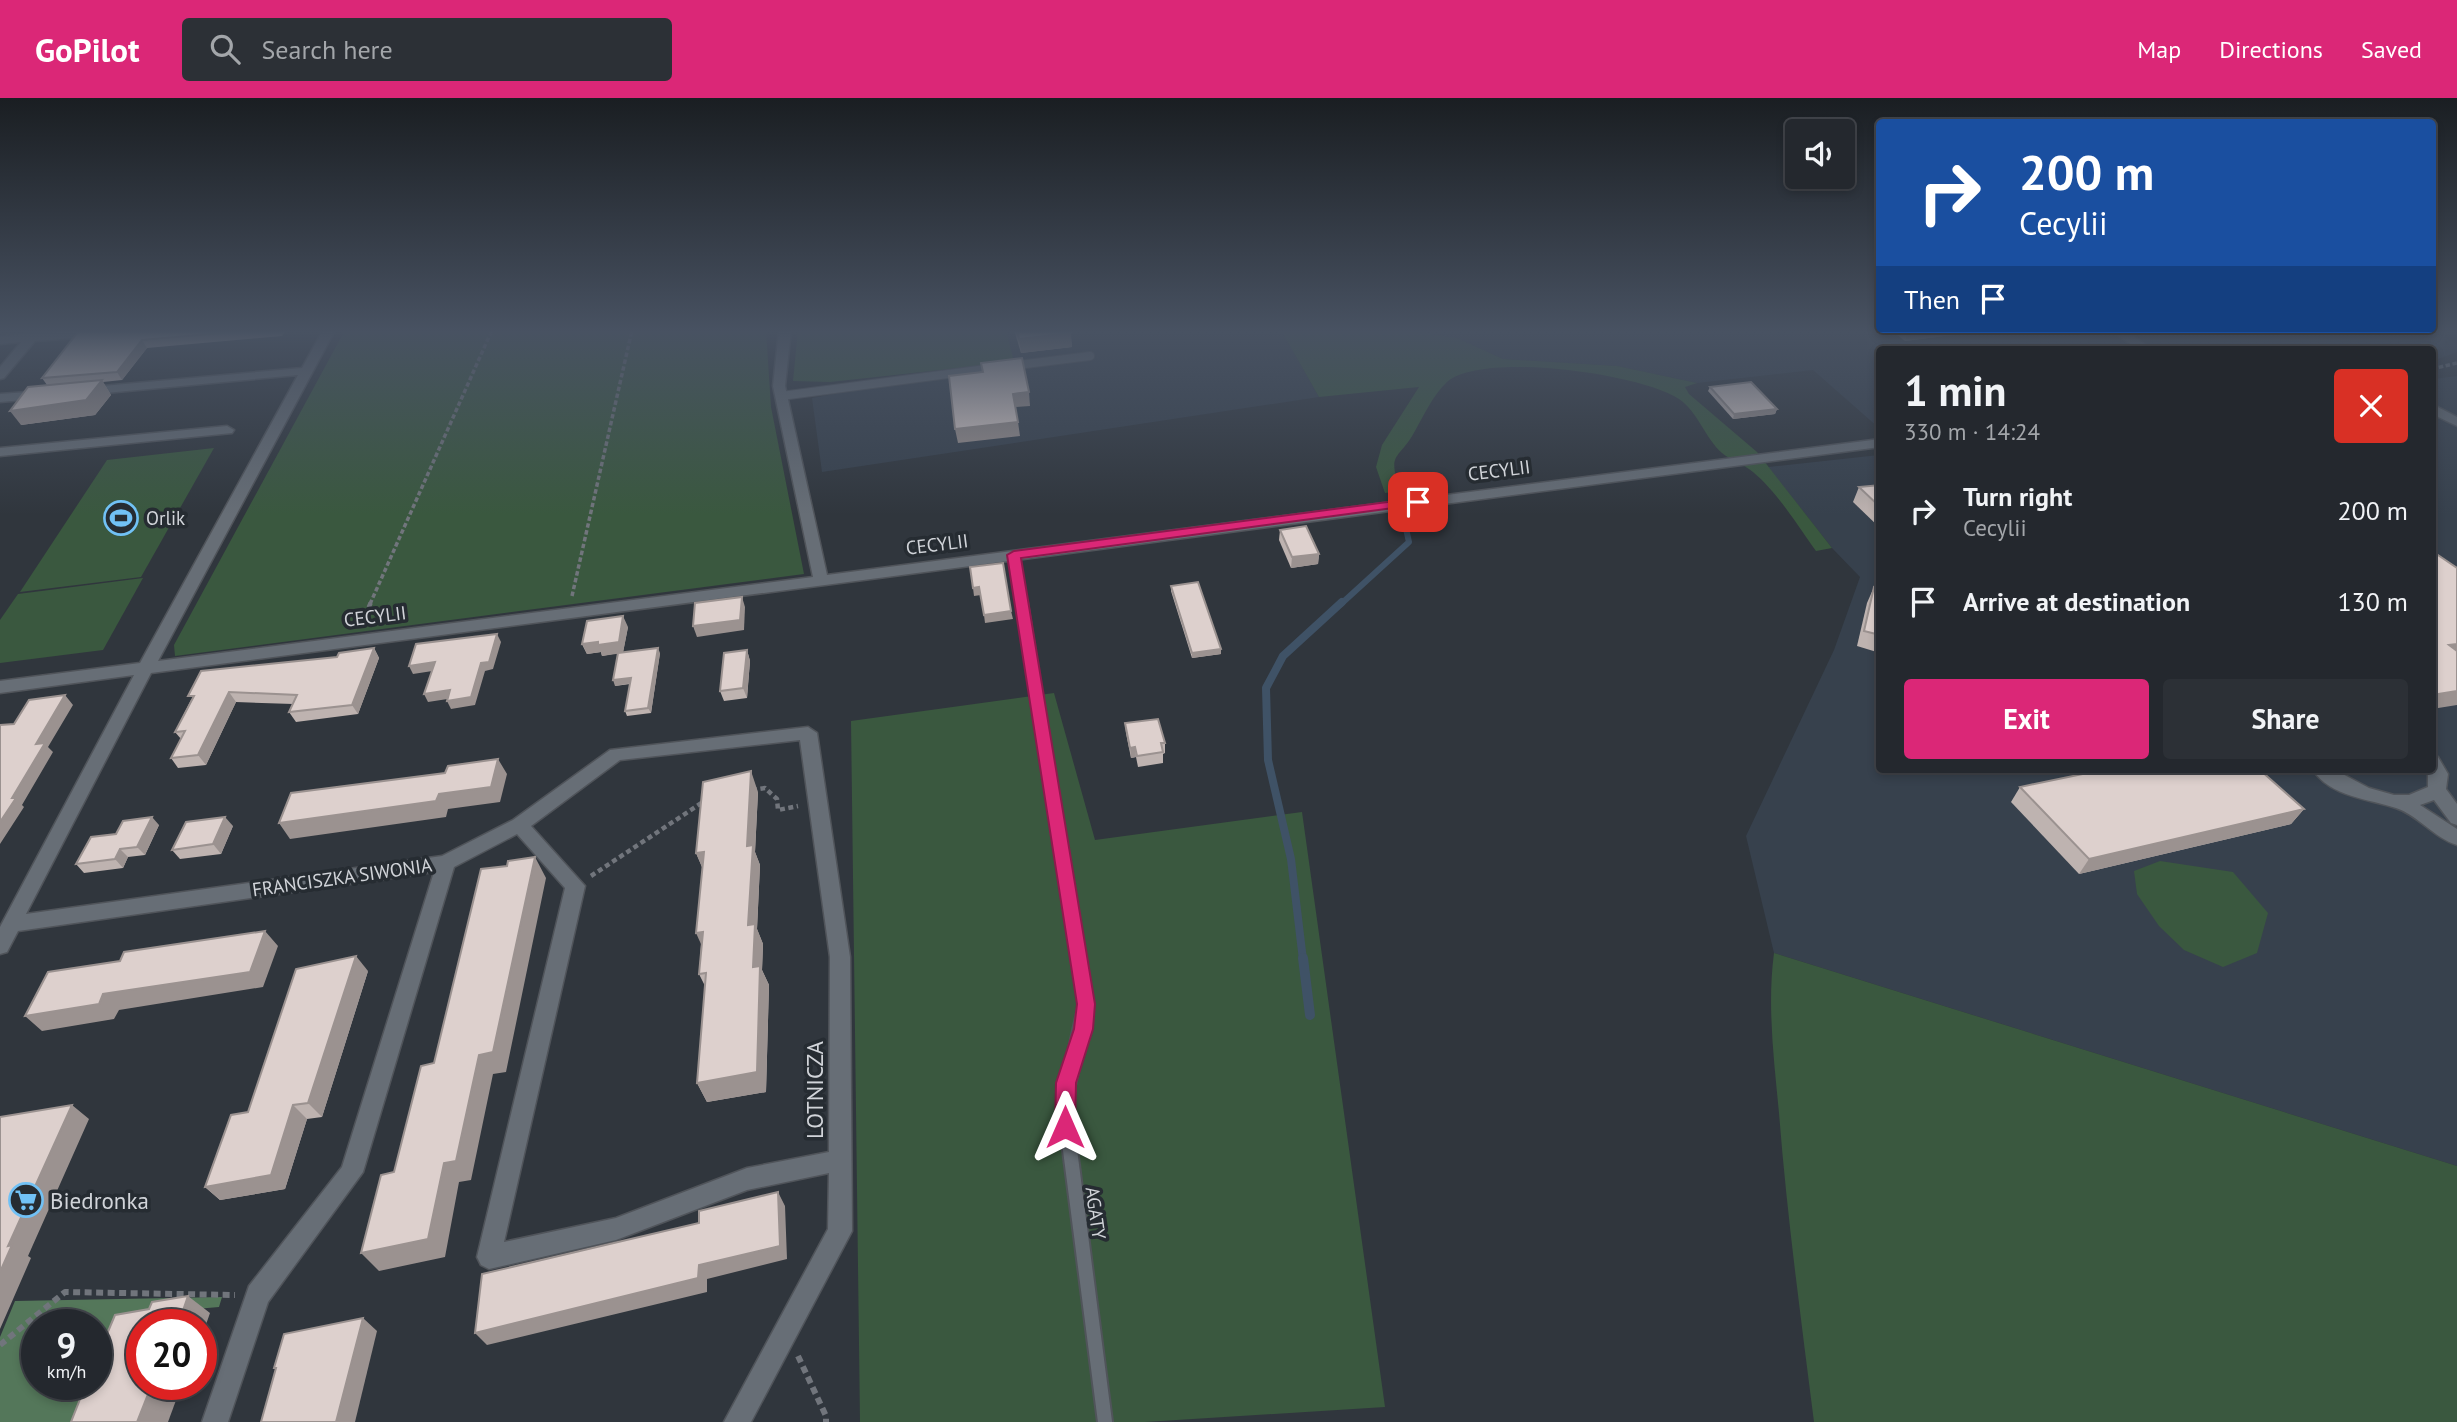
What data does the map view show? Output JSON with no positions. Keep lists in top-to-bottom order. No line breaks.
{"streets":{"street":["CECYLII","FRANCISZKA SIWONIA","LOTNICZA"],"lane":["AGATY"]},"crossings":[["CECYLII","AGATY"],["FRANCISZKA SIWONIA","LOTNICZA"]],"places":{"sports":["Orlik"],"supermarket":["Biedronka"]},"page":{"header":"GoPilot","search":"Search here","nav":["Map","Directions","Saved"],"turn":["200 m","Cecylii"],"then":"Then","heading":["1 min","330 m · 14:24"],"list":[{"name":"Turn right","note":"Cecylii","value":"200 m"},{"name":"Arrive at destination","value":"130 m"}],"buttons":["Exit","Share"],"speed":"9 km/h","limit":"20"}}
